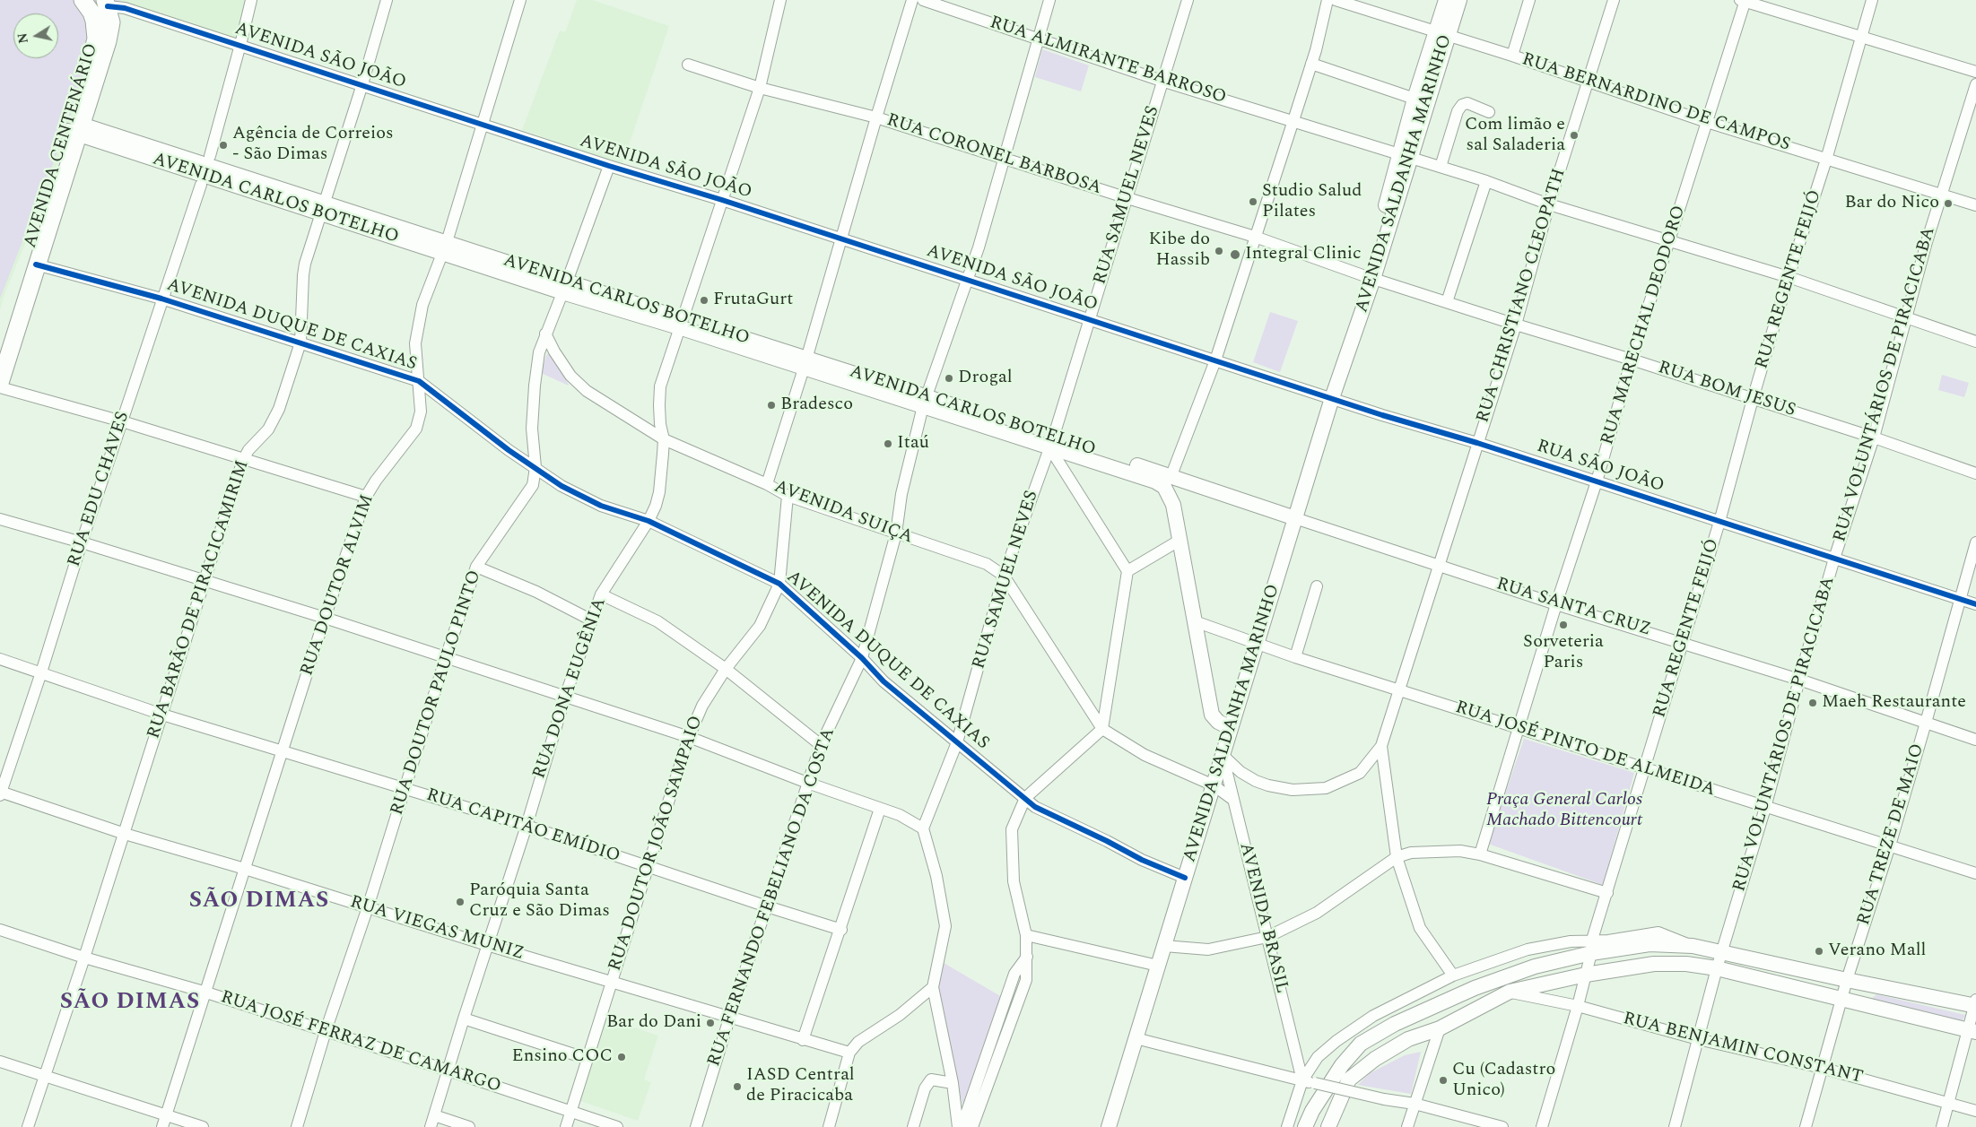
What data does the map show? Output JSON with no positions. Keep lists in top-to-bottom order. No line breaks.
{"streets":{"highway":["AVENIDA CENTENÁRIO"],"main road":["AVENIDA SALDANHA MARINHO","AVENIDA CARLOS BOTELHO","RUA SANTA CRUZ"],"street":["AVENIDA SÃO JOÃO","RUA ALMIRANTE BARROSO","RUA BERNARDINO DE CAMPOS","RUA CORONEL BARBOSA","RUA SAMUEL NEVES","RUA REGENTE FEIJÓ","RUA CHRISTIANO CLEOPATH","AVENIDA DUQUE DE CAXIAS","RUA MARECHAL DEODORO","RUA VOLUNTÁRIOS DE PIRACICABA","RUA BOM JESUS","RUA SÃO JOÃO","RUA EDU CHAVES","AVENIDA SUIÇA","RUA DOUTOR ALVIM","RUA BARÃO DE PIRACICAMIRIM","RUA DONA EUGÊNIA","RUA DOUTOR PAULO PINTO","RUA JOSÉ PINTO DE ALMEIDA","RUA CAPITÃO EMÍDIO","RUA TREZE DE MAIO","RUA DOUTOR JOÃO SAMPAIO","RUA FERNANDO FEBELIANO DA COSTA","AVENIDA BRASIL","RUA VIEGAS MUNIZ","RUA JOSÉ FERRAZ DE CAMARGO","RUA BENJAMIN CONSTANT"]},"crossings":[["AVENIDA SÃO JOÃO","RUA SAMUEL NEVES"],["AVENIDA SÃO JOÃO","RUA SÃO JOÃO"],["AVENIDA SÃO JOÃO","RUA DOUTOR ALVIM"],["AVENIDA SÃO JOÃO","RUA BARÃO DE PIRACICAMIRIM"],["AVENIDA SÃO JOÃO","RUA DONA EUGÊNIA"],["AVENIDA SÃO JOÃO","RUA DOUTOR PAULO PINTO"],["AVENIDA SÃO JOÃO","RUA FERNANDO FEBELIANO DA COSTA"],["RUA ALMIRANTE BARROSO","AVENIDA SALDANHA MARINHO"],["RUA ALMIRANTE BARROSO","RUA SAMUEL NEVES"],["RUA ALMIRANTE BARROSO","RUA REGENTE FEIJÓ"],["RUA ALMIRANTE BARROSO","RUA CHRISTIANO CLEOPATH"],["RUA ALMIRANTE BARROSO","RUA MARECHAL DEODORO"],["RUA ALMIRANTE BARROSO","RUA VOLUNTÁRIOS DE PIRACICABA"],["RUA ALMIRANTE BARROSO","RUA FERNANDO FEBELIANO DA COSTA"],["RUA BERNARDINO DE CAMPOS","AVENIDA SALDANHA MARINHO"],["RUA BERNARDINO DE CAMPOS","RUA REGENTE FEIJÓ"],["RUA BERNARDINO DE CAMPOS","RUA CHRISTIANO CLEOPATH"],["RUA BERNARDINO DE CAMPOS","RUA MARECHAL DEODORO"],["RUA BERNARDINO DE CAMPOS","RUA VOLUNTÁRIOS DE PIRACICABA"],["AVENIDA CENTENÁRIO","AVENIDA CARLOS BOTELHO"],["AVENIDA CENTENÁRIO","AVENIDA DUQUE DE CAXIAS"],["RUA CORONEL BARBOSA","AVENIDA SALDANHA MARINHO"],["RUA CORONEL BARBOSA","RUA SAMUEL NEVES"],["RUA CORONEL BARBOSA","RUA BOM JESUS"],["RUA CORONEL BARBOSA","RUA DONA EUGÊNIA"],["RUA CORONEL BARBOSA","RUA FERNANDO FEBELIANO DA COSTA"],["AVENIDA SALDANHA MARINHO","AVENIDA DUQUE DE CAXIAS"],["AVENIDA SALDANHA MARINHO","RUA BOM JESUS"],["AVENIDA SALDANHA MARINHO","RUA SÃO JOÃO"],["AVENIDA SALDANHA MARINHO","RUA SANTA CRUZ"],["AVENIDA SALDANHA MARINHO","RUA JOSÉ PINTO DE ALMEIDA"],["AVENIDA SALDANHA MARINHO","AVENIDA BRASIL"],["RUA SAMUEL NEVES","AVENIDA CARLOS BOTELHO"],["RUA SAMUEL NEVES","AVENIDA DUQUE DE CAXIAS"],["RUA SAMUEL NEVES","AVENIDA SUIÇA"],["AVENIDA CARLOS BOTELHO","RUA DOUTOR ALVIM"],["AVENIDA CARLOS BOTELHO","RUA BARÃO DE PIRACICAMIRIM"],["AVENIDA CARLOS BOTELHO","RUA SANTA CRUZ"],["AVENIDA CARLOS BOTELHO","RUA DONA EUGÊNIA"],["AVENIDA CARLOS BOTELHO","RUA DOUTOR PAULO PINTO"],["AVENIDA CARLOS BOTELHO","RUA FERNANDO FEBELIANO DA COSTA"],["RUA REGENTE FEIJÓ","RUA BOM JESUS"],["RUA REGENTE FEIJÓ","RUA SÃO JOÃO"],["RUA REGENTE FEIJÓ","RUA SANTA CRUZ"],["RUA REGENTE FEIJÓ","RUA JOSÉ PINTO DE ALMEIDA"],["RUA REGENTE FEIJÓ","RUA BENJAMIN CONSTANT"],["RUA CHRISTIANO CLEOPATH","RUA BOM JESUS"],["RUA CHRISTIANO CLEOPATH","RUA SÃO JOÃO"],["RUA CHRISTIANO CLEOPATH","RUA SANTA CRUZ"],["RUA CHRISTIANO CLEOPATH","RUA JOSÉ PINTO DE ALMEIDA"],["AVENIDA DUQUE DE CAXIAS","RUA EDU CHAVES"],["AVENIDA DUQUE DE CAXIAS","RUA DOUTOR ALVIM"],["AVENIDA DUQUE DE CAXIAS","RUA BARÃO DE PIRACICAMIRIM"],["AVENIDA DUQUE DE CAXIAS","RUA DONA EUGÊNIA"],["AVENIDA DUQUE DE CAXIAS","RUA DOUTOR PAULO PINTO"],["AVENIDA DUQUE DE CAXIAS","RUA DOUTOR JOÃO SAMPAIO"],["AVENIDA DUQUE DE CAXIAS","RUA FERNANDO FEBELIANO DA COSTA"],["RUA MARECHAL DEODORO","RUA BOM JESUS"],["RUA MARECHAL DEODORO","RUA SÃO JOÃO"],["RUA MARECHAL DEODORO","RUA SANTA CRUZ"],["RUA MARECHAL DEODORO","RUA JOSÉ PINTO DE ALMEIDA"],["RUA VOLUNTÁRIOS DE PIRACICABA","RUA BOM JESUS"],["RUA VOLUNTÁRIOS DE PIRACICABA","RUA SÃO JOÃO"],["RUA VOLUNTÁRIOS DE PIRACICABA","RUA SANTA CRUZ"],["RUA VOLUNTÁRIOS DE PIRACICABA","RUA JOSÉ PINTO DE ALMEIDA"],["RUA VOLUNTÁRIOS DE PIRACICABA","RUA BENJAMIN CONSTANT"],["RUA SÃO JOÃO","RUA TREZE DE MAIO"],["RUA EDU CHAVES","RUA CAPITÃO EMÍDIO"],["RUA EDU CHAVES","RUA VIEGAS MUNIZ"],["AVENIDA SUIÇA","RUA DONA EUGÊNIA"],["AVENIDA SUIÇA","RUA DOUTOR PAULO PINTO"],["AVENIDA SUIÇA","RUA DOUTOR JOÃO SAMPAIO"],["AVENIDA SUIÇA","RUA FERNANDO FEBELIANO DA COSTA"],["RUA DOUTOR ALVIM","RUA CAPITÃO EMÍDIO"],["RUA DOUTOR ALVIM","RUA VIEGAS MUNIZ"],["RUA DOUTOR ALVIM","RUA JOSÉ FERRAZ DE CAMARGO"],["RUA BARÃO DE PIRACICAMIRIM","RUA CAPITÃO EMÍDIO"],["RUA BARÃO DE PIRACICAMIRIM","RUA VIEGAS MUNIZ"],["RUA BARÃO DE PIRACICAMIRIM","RUA JOSÉ FERRAZ DE CAMARGO"],["RUA SANTA CRUZ","RUA TREZE DE MAIO"],["RUA DONA EUGÊNIA","RUA CAPITÃO EMÍDIO"],["RUA DONA EUGÊNIA","RUA VIEGAS MUNIZ"],["RUA DONA EUGÊNIA","RUA JOSÉ FERRAZ DE CAMARGO"],["RUA DOUTOR PAULO PINTO","RUA CAPITÃO EMÍDIO"],["RUA DOUTOR PAULO PINTO","RUA VIEGAS MUNIZ"],["RUA DOUTOR PAULO PINTO","RUA JOSÉ FERRAZ DE CAMARGO"],["RUA JOSÉ PINTO DE ALMEIDA","RUA TREZE DE MAIO"],["RUA CAPITÃO EMÍDIO","RUA DOUTOR JOÃO SAMPAIO"],["RUA CAPITÃO EMÍDIO","RUA FERNANDO FEBELIANO DA COSTA"],["RUA TREZE DE MAIO","RUA BENJAMIN CONSTANT"],["RUA DOUTOR JOÃO SAMPAIO","RUA VIEGAS MUNIZ"],["RUA DOUTOR JOÃO SAMPAIO","RUA JOSÉ FERRAZ DE CAMARGO"],["RUA FERNANDO FEBELIANO DA COSTA","RUA VIEGAS MUNIZ"]],"districts":["SÃO DIMAS","SÃO DIMAS"],"parks":["Praça General Carlos Machado Bittencourt"],"places":["Com limão e sal Saladeria","Agência de Correios - São Dimas","Studio Salud Pilates","Bar do Nico","Kibe do Hassib","Integral Clinic","FrutaGurt","Drogal","Bradesco","Itaú","Sorveteria Paris","Maeh Restaurante","Paróquia Santa Cruz e São Dimas","Verano Mall","Bar do Dani","Ensino COC","Cu (Cadastro Unico)","IASD Central de Piracicaba"],"north":"left"}
